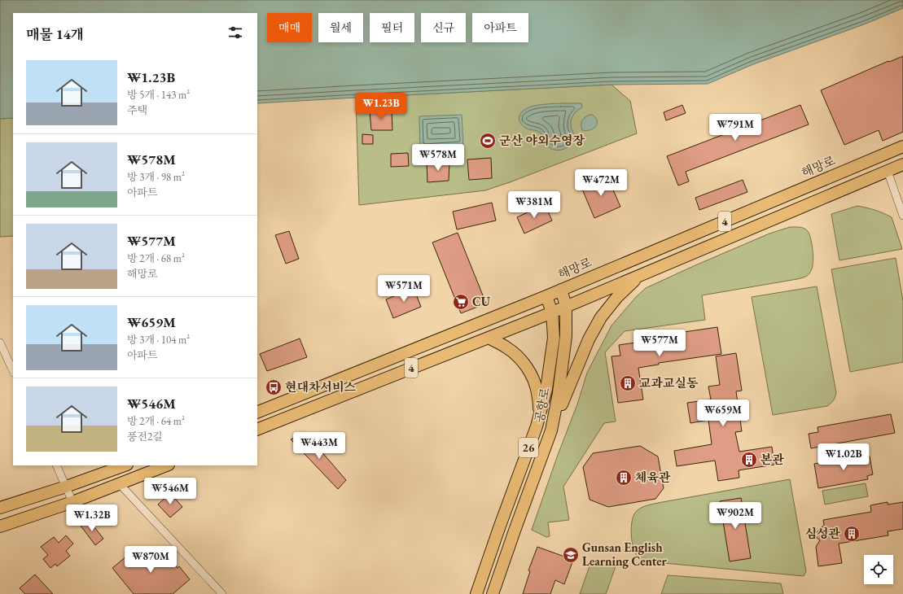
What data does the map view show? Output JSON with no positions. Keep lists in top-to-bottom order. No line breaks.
{"streets":{"main road":["해망로","4","공항로","26"]},"crossings":[["해망로","공항로"],["4","공항로"],["4","26"],["공항로","26"]],"places":{"sports":["군산 야외수영장"],"supermarket":["CU"],"building":["교과교실동","본관","체육관","심성관"],"bus stop":["현대차서비스"],"school or university":["Gunsan English Learning Center"]},"page":{"chip":["매매","월세","필터","신규","아파트"],"heading":"매물 14개","list":[{"name":"₩1.23B","note":"방 5개 · 143 m² · 주택"},{"name":"₩578M","note":"방 3개 · 98 m² · 아파트"},{"name":"₩577M","note":"방 2개 · 68 m² · 해망로"},{"name":"₩659M","note":"방 3개 · 104 m² · 아파트"},{"name":"₩546M","note":"방 2개 · 64 m² · 풍전2길"}],"price":["₩1.23B","₩791M","₩578M","₩472M","₩381M","₩571M","₩577M","₩659M","₩443M","₩1.02B","₩546M","₩902M","₩1.32B","₩870M"]}}
